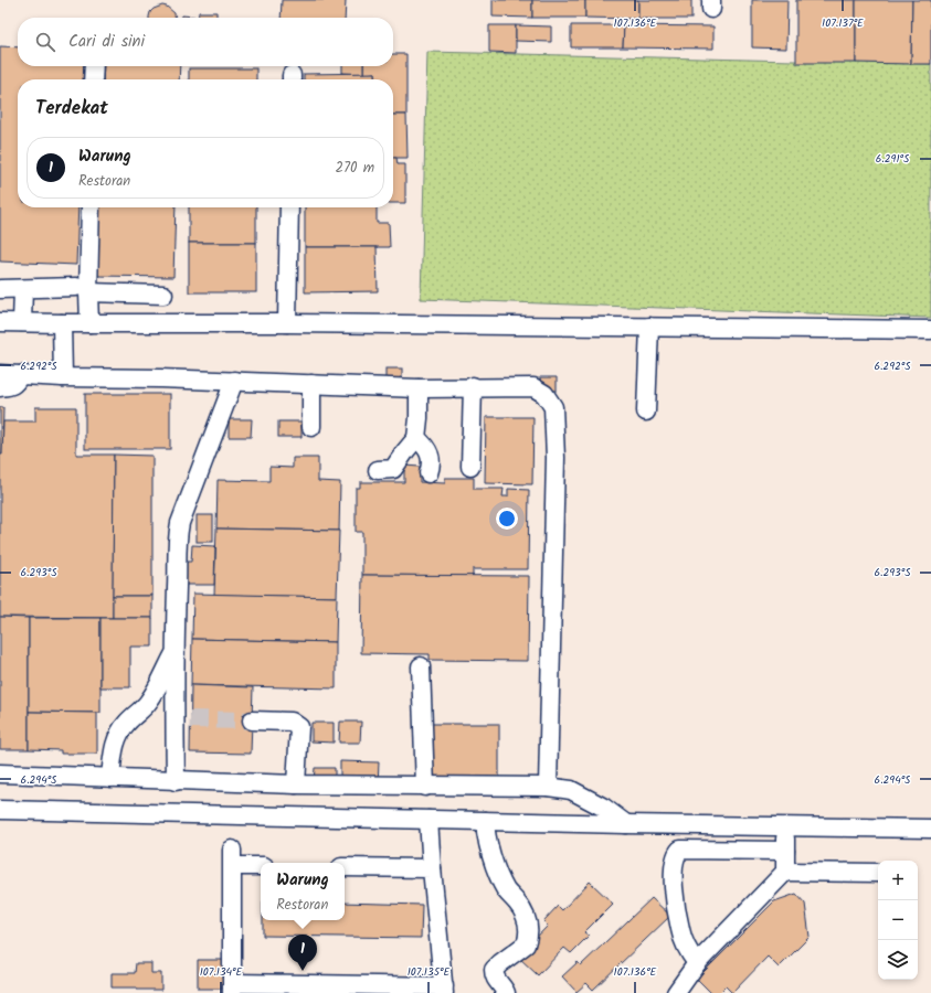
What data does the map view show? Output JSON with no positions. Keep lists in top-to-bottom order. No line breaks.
{"page":{"search":"Cari di sini","heading":"Terdekat","list":[{"mark":"1","name":"Warung","note":"Restoran","value":"270 m"}],"map_buttons":["+","−"],"popup":["Warung","Restoran"],"pins":"1"},"coordinates":["107.136°E","107.137°E","6.291°S","6.292°S","6.293°S","6.294°S","107.134°E","107.135°E"]}
